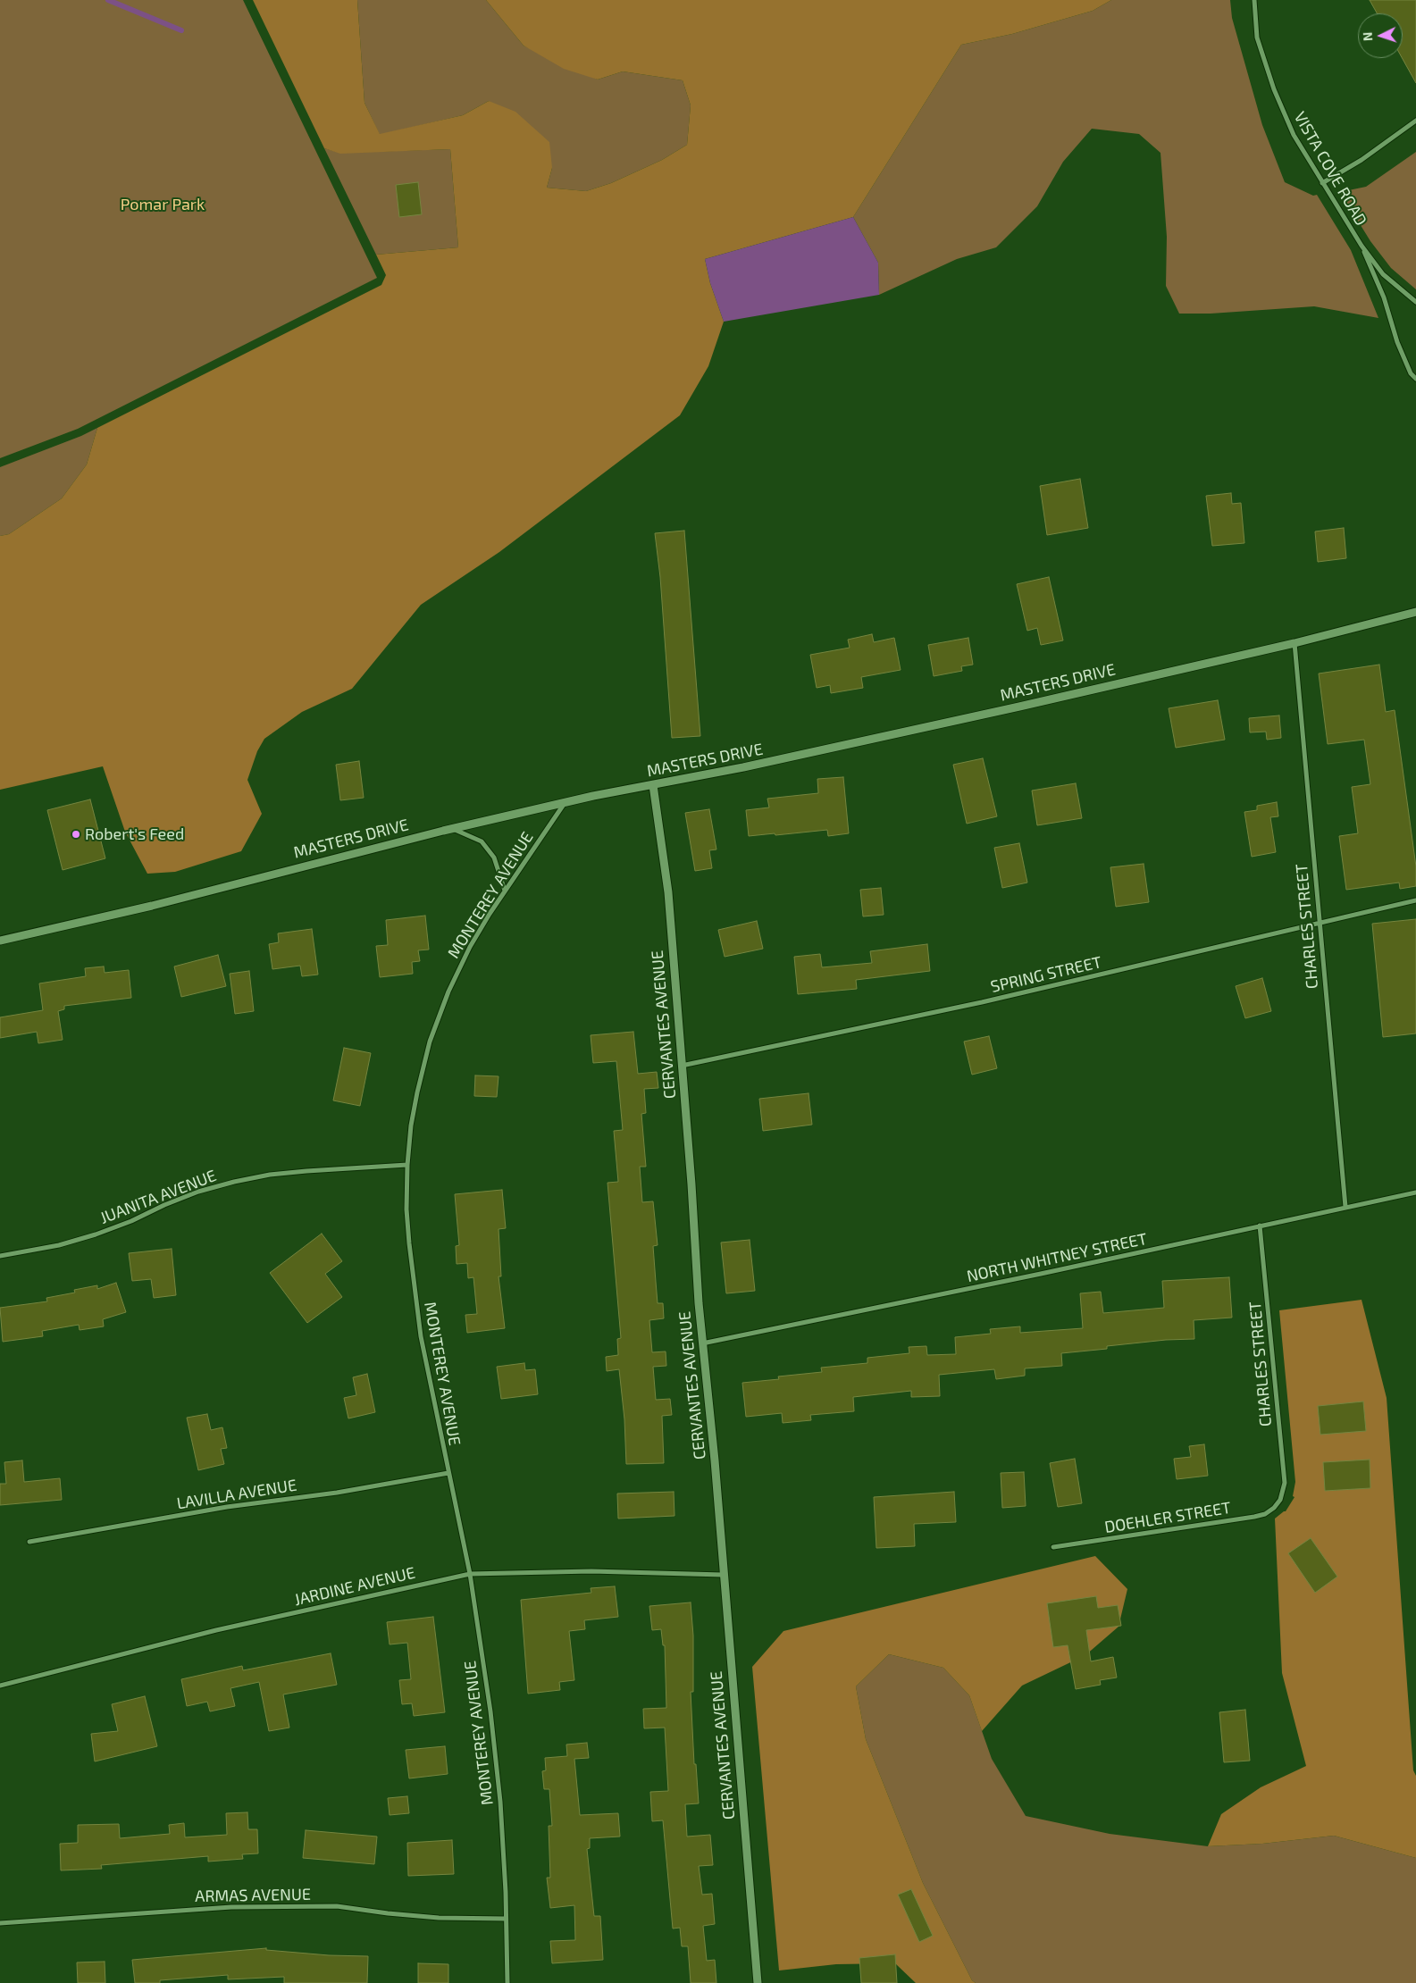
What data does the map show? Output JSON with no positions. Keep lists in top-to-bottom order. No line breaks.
{"streets":{"street":["VISTA COVE ROAD","MASTERS DRIVE","MONTEREY AVENUE","CHARLES STREET","SPRING STREET","CERVANTES AVENUE","JUANITA AVENUE","NORTH WHITNEY STREET","LAVILLA AVENUE","DOEHLER STREET","JARDINE AVENUE","ARMAS AVENUE"]},"crossings":[["MASTERS DRIVE","MONTEREY AVENUE"],["MASTERS DRIVE","CHARLES STREET"],["MASTERS DRIVE","CERVANTES AVENUE"],["MONTEREY AVENUE","JUANITA AVENUE"],["MONTEREY AVENUE","LAVILLA AVENUE"],["MONTEREY AVENUE","JARDINE AVENUE"],["MONTEREY AVENUE","ARMAS AVENUE"],["CHARLES STREET","SPRING STREET"],["CHARLES STREET","NORTH WHITNEY STREET"],["CHARLES STREET","DOEHLER STREET"],["SPRING STREET","CERVANTES AVENUE"],["CERVANTES AVENUE","NORTH WHITNEY STREET"],["CERVANTES AVENUE","JARDINE AVENUE"]],"parks":["Pomar Park"],"places":["Robert's Feed"],"north":"left"}
